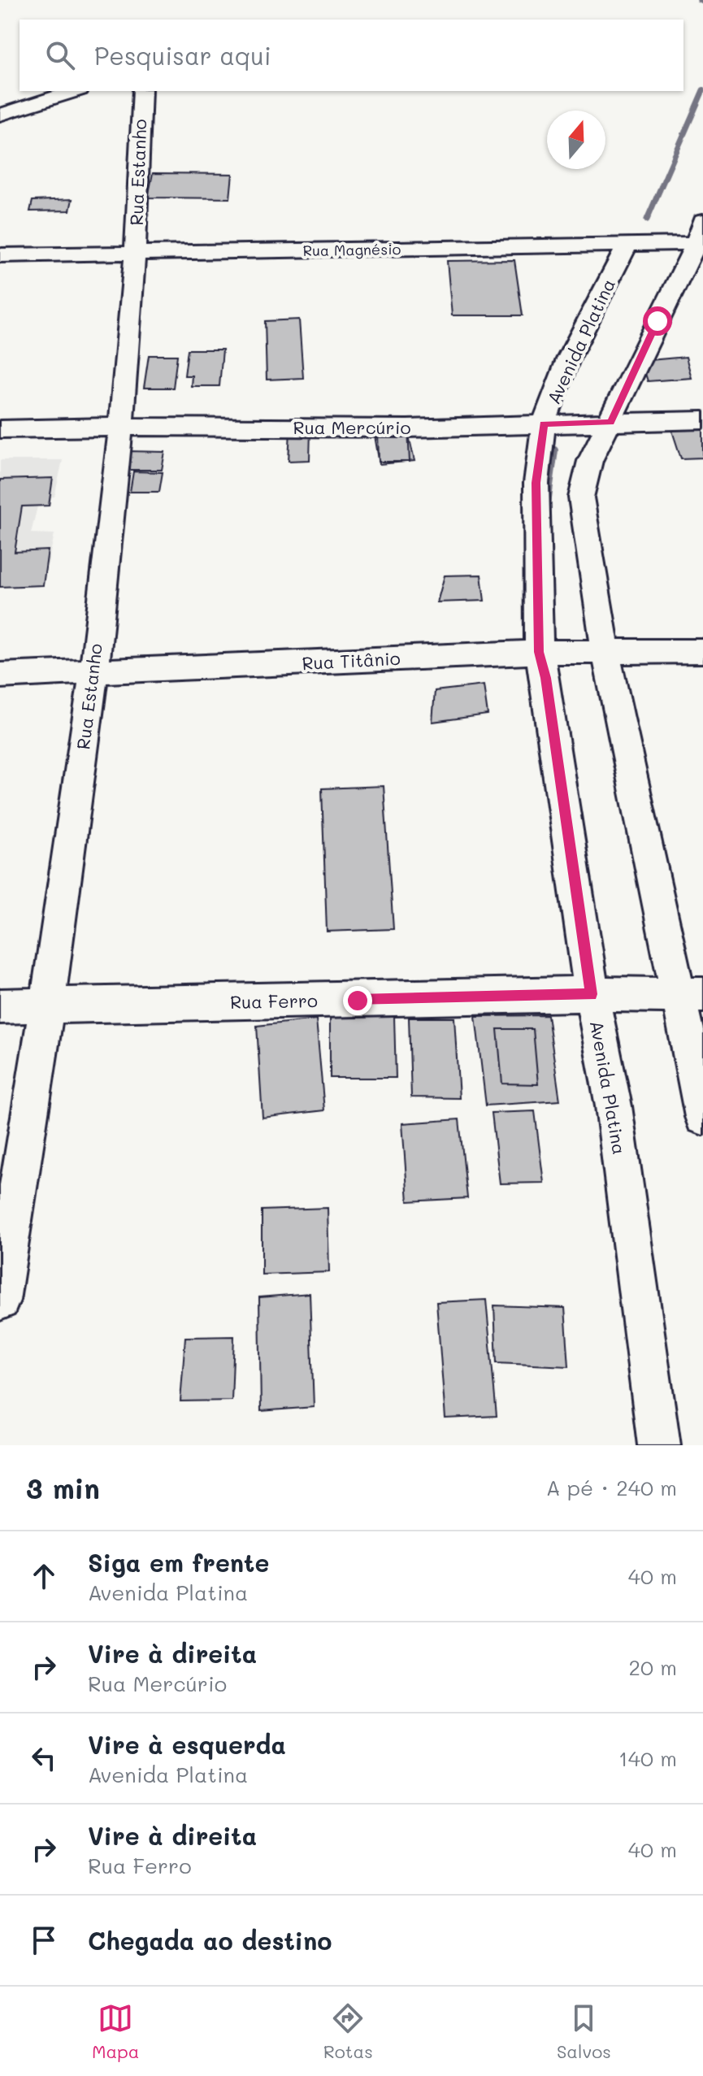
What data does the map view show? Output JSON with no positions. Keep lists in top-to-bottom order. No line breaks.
{"streets":{"street":["Rua Estanho","Rua Magnésio","Avenida Platina","Rua Mercúrio","Rua Titânio","Rua Ferro"]},"crossings":[["Rua Estanho","Rua Magnésio"],["Rua Estanho","Rua Mercúrio"],["Rua Estanho","Rua Titânio"],["Rua Estanho","Rua Ferro"],["Rua Magnésio","Avenida Platina"],["Avenida Platina","Rua Mercúrio"],["Avenida Platina","Rua Titânio"],["Avenida Platina","Rua Ferro"]],"north":"top","page":{"search":"Pesquisar aqui","heading":["3 min","A pé · 240 m"],"list":[["Siga em frente","Avenida Platina","40 m"],["Vire à direita","Rua Mercúrio","20 m"],["Vire à esquerda","Avenida Platina","140 m"],["Vire à direita","Rua Ferro","40 m"],"Chegada ao destino"],"nav":["Mapa","Rotas","Salvos"]}}
